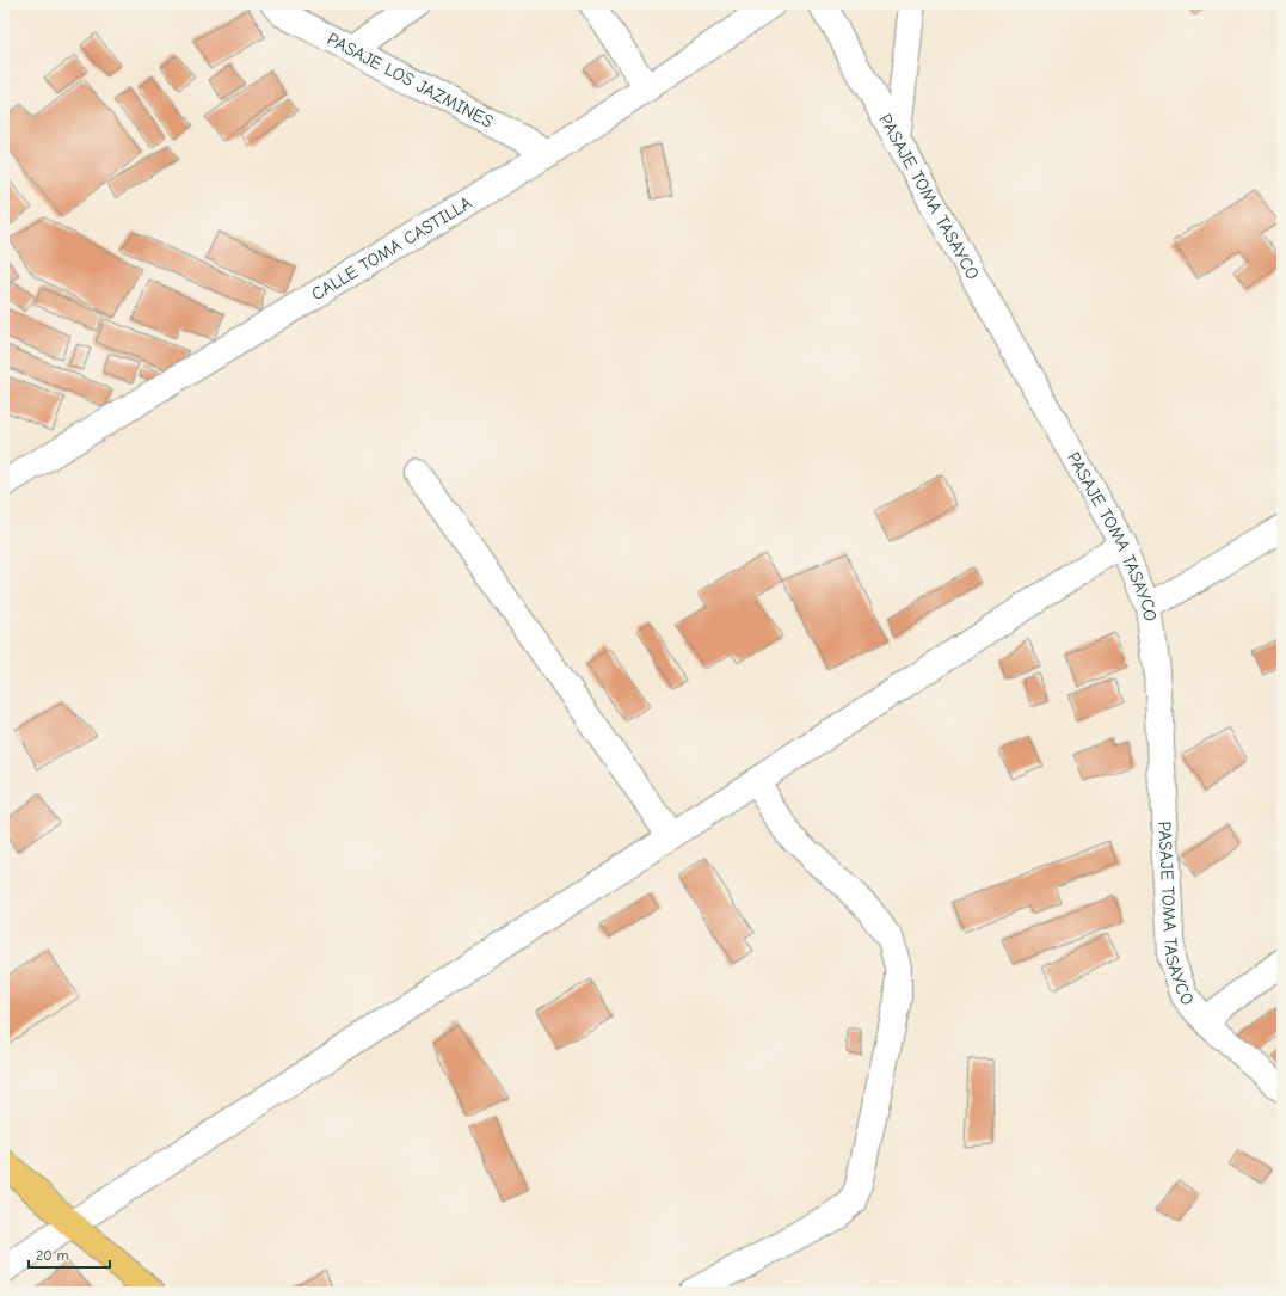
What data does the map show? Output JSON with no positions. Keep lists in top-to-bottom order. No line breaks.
{"streets":{"street":["PASAJE LOS JAZMINES","PASAJE TOMA TASAYCO","CALLE TOMA CASTILLA"]},"crossings":[["PASAJE LOS JAZMINES","CALLE TOMA CASTILLA"]],"scale_bar":"20 m"}
